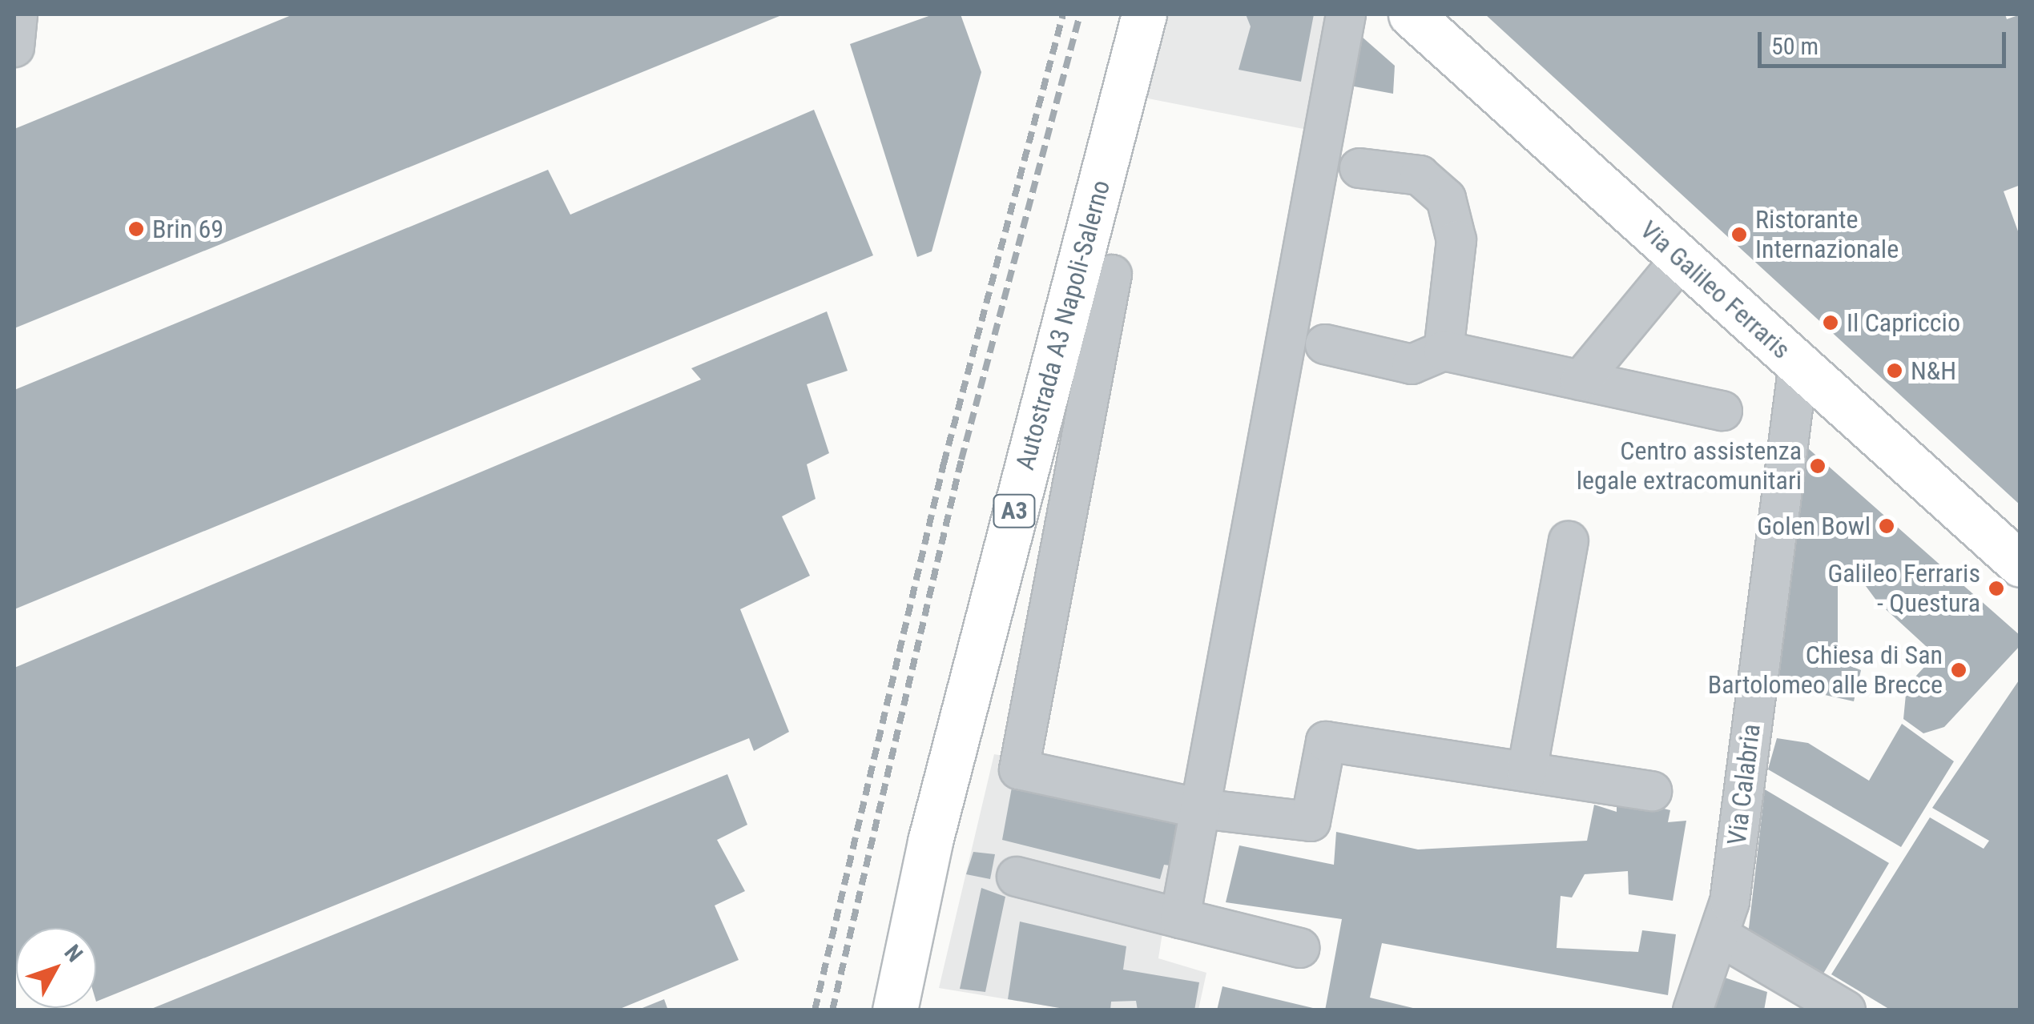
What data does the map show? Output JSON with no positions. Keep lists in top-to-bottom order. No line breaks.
{"streets":{"main road":["Via Galileo Ferraris","Autostrada A3 Napoli-Salerno","A3"],"street":["Via Calabria"]},"crossings":[["Via Galileo Ferraris","Via Calabria"]],"places":["Brin 69","Ristorante Internazionale","Il Capriccio","N&H","Centro assistenza legale extracomunitari","Golen Bowl","Galileo Ferraris - Questura","Chiesa di San Bartolomeo alle Brecce"],"scale_bar":"50 m","north":"top right"}
